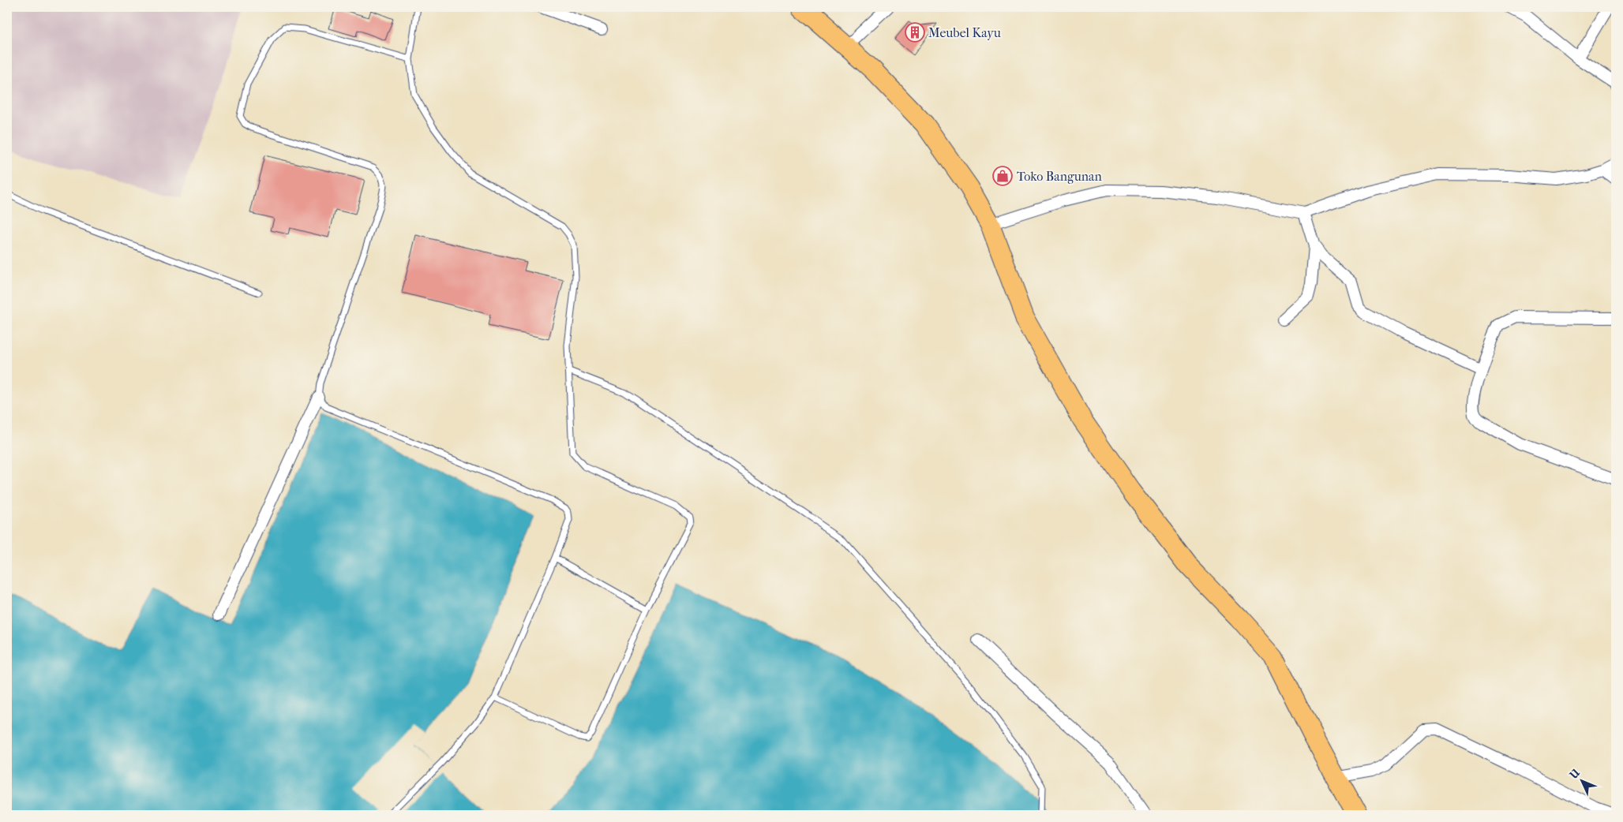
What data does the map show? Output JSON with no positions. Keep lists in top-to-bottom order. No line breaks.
{"places":{"building":["Meubel Kayu"],"shop":["Toko Bangunan"]},"north":"top left"}
